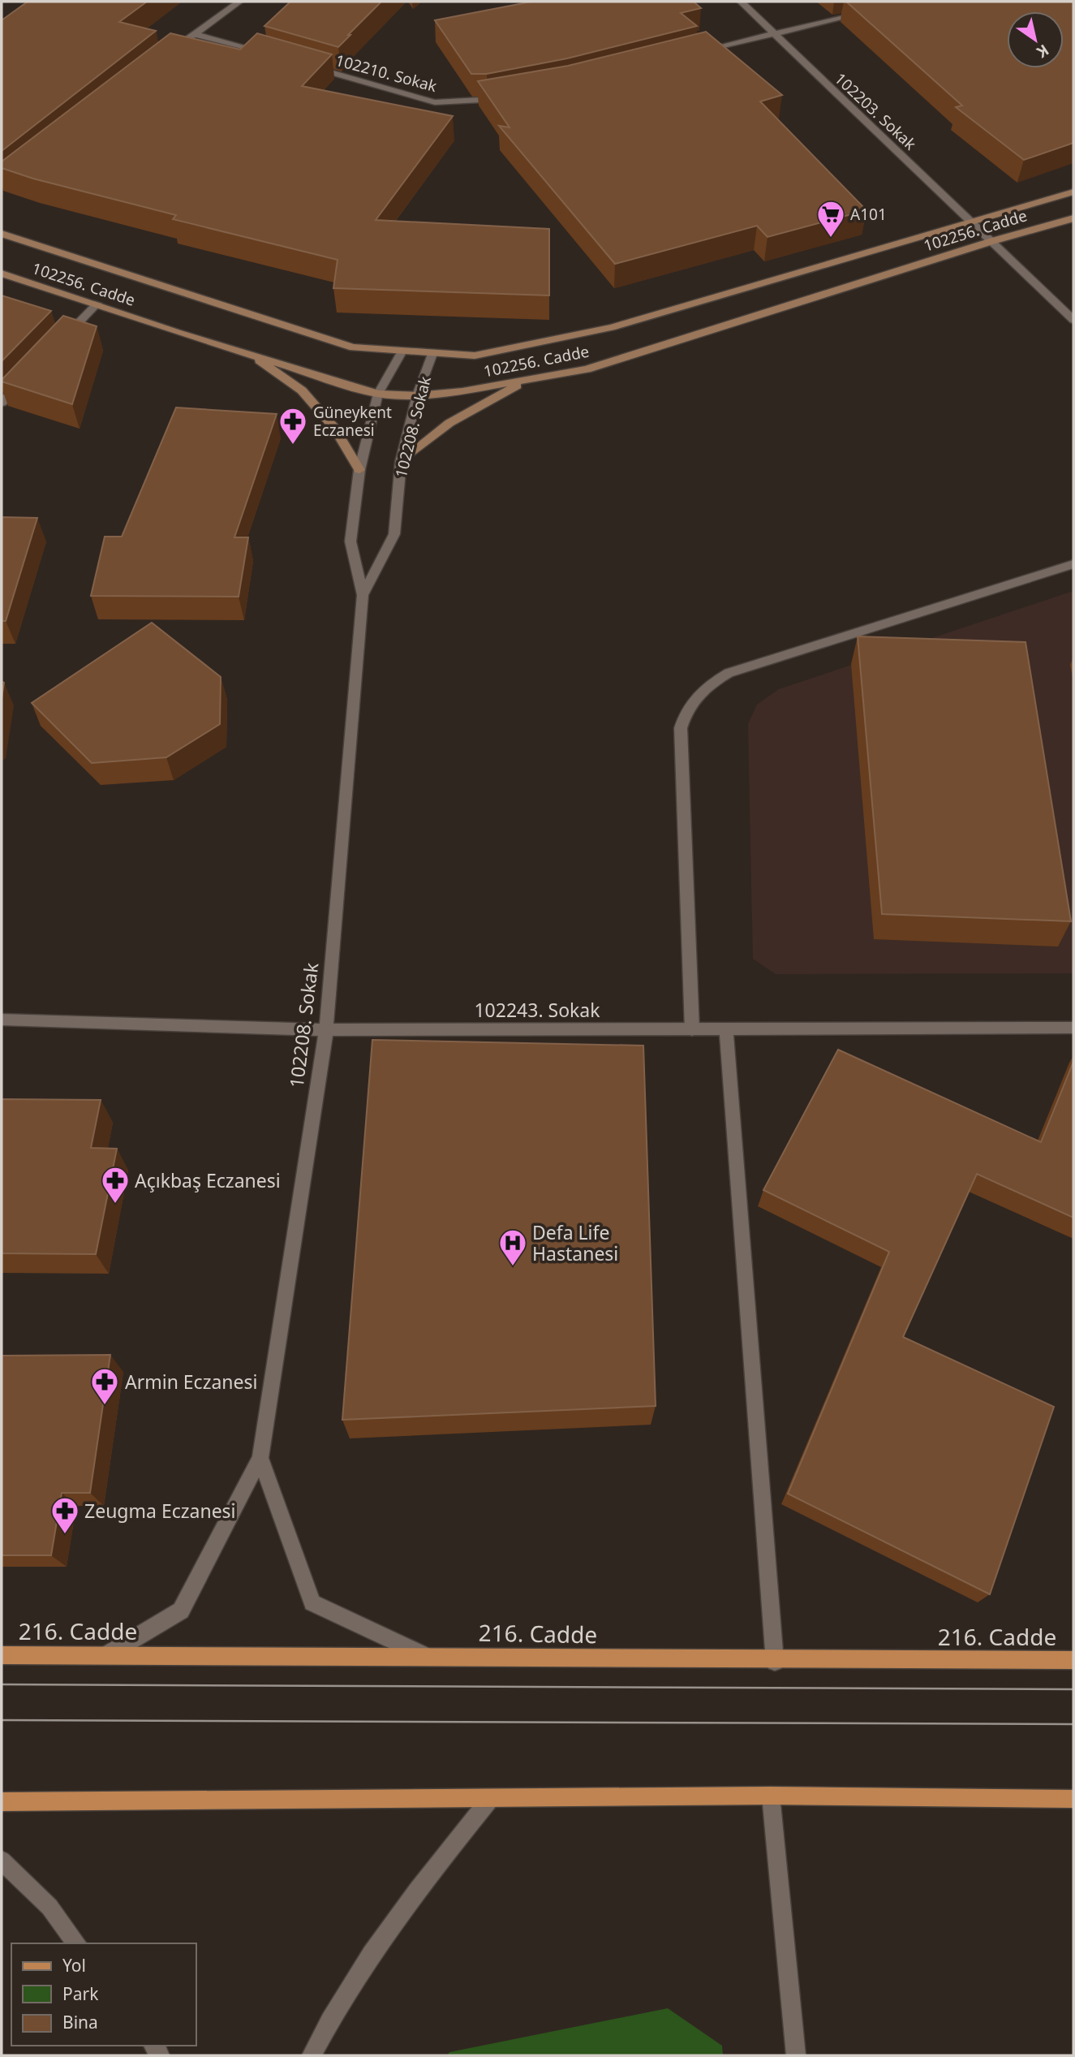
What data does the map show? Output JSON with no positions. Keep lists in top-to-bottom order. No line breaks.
{"streets":{"main road":["216. Cadde"],"street":["102210. Sokak","102203. Sokak","102256. Cadde","102208. Sokak","102243. Sokak"]},"crossings":[["102203. Sokak","102256. Cadde"],["102256. Cadde","102208. Sokak"],["102208. Sokak","102243. Sokak"],["102208. Sokak","216. Cadde"]],"places":{"supermarket":["A101"],"pharmacy":["Güneykent Eczanesi","Açıkbaş Eczanesi","Armin Eczanesi","Zeugma Eczanesi"],"hospital":["Defa Life Hastanesi"]},"legend":["Yol","Park","Bina"],"north":"bottom right"}
